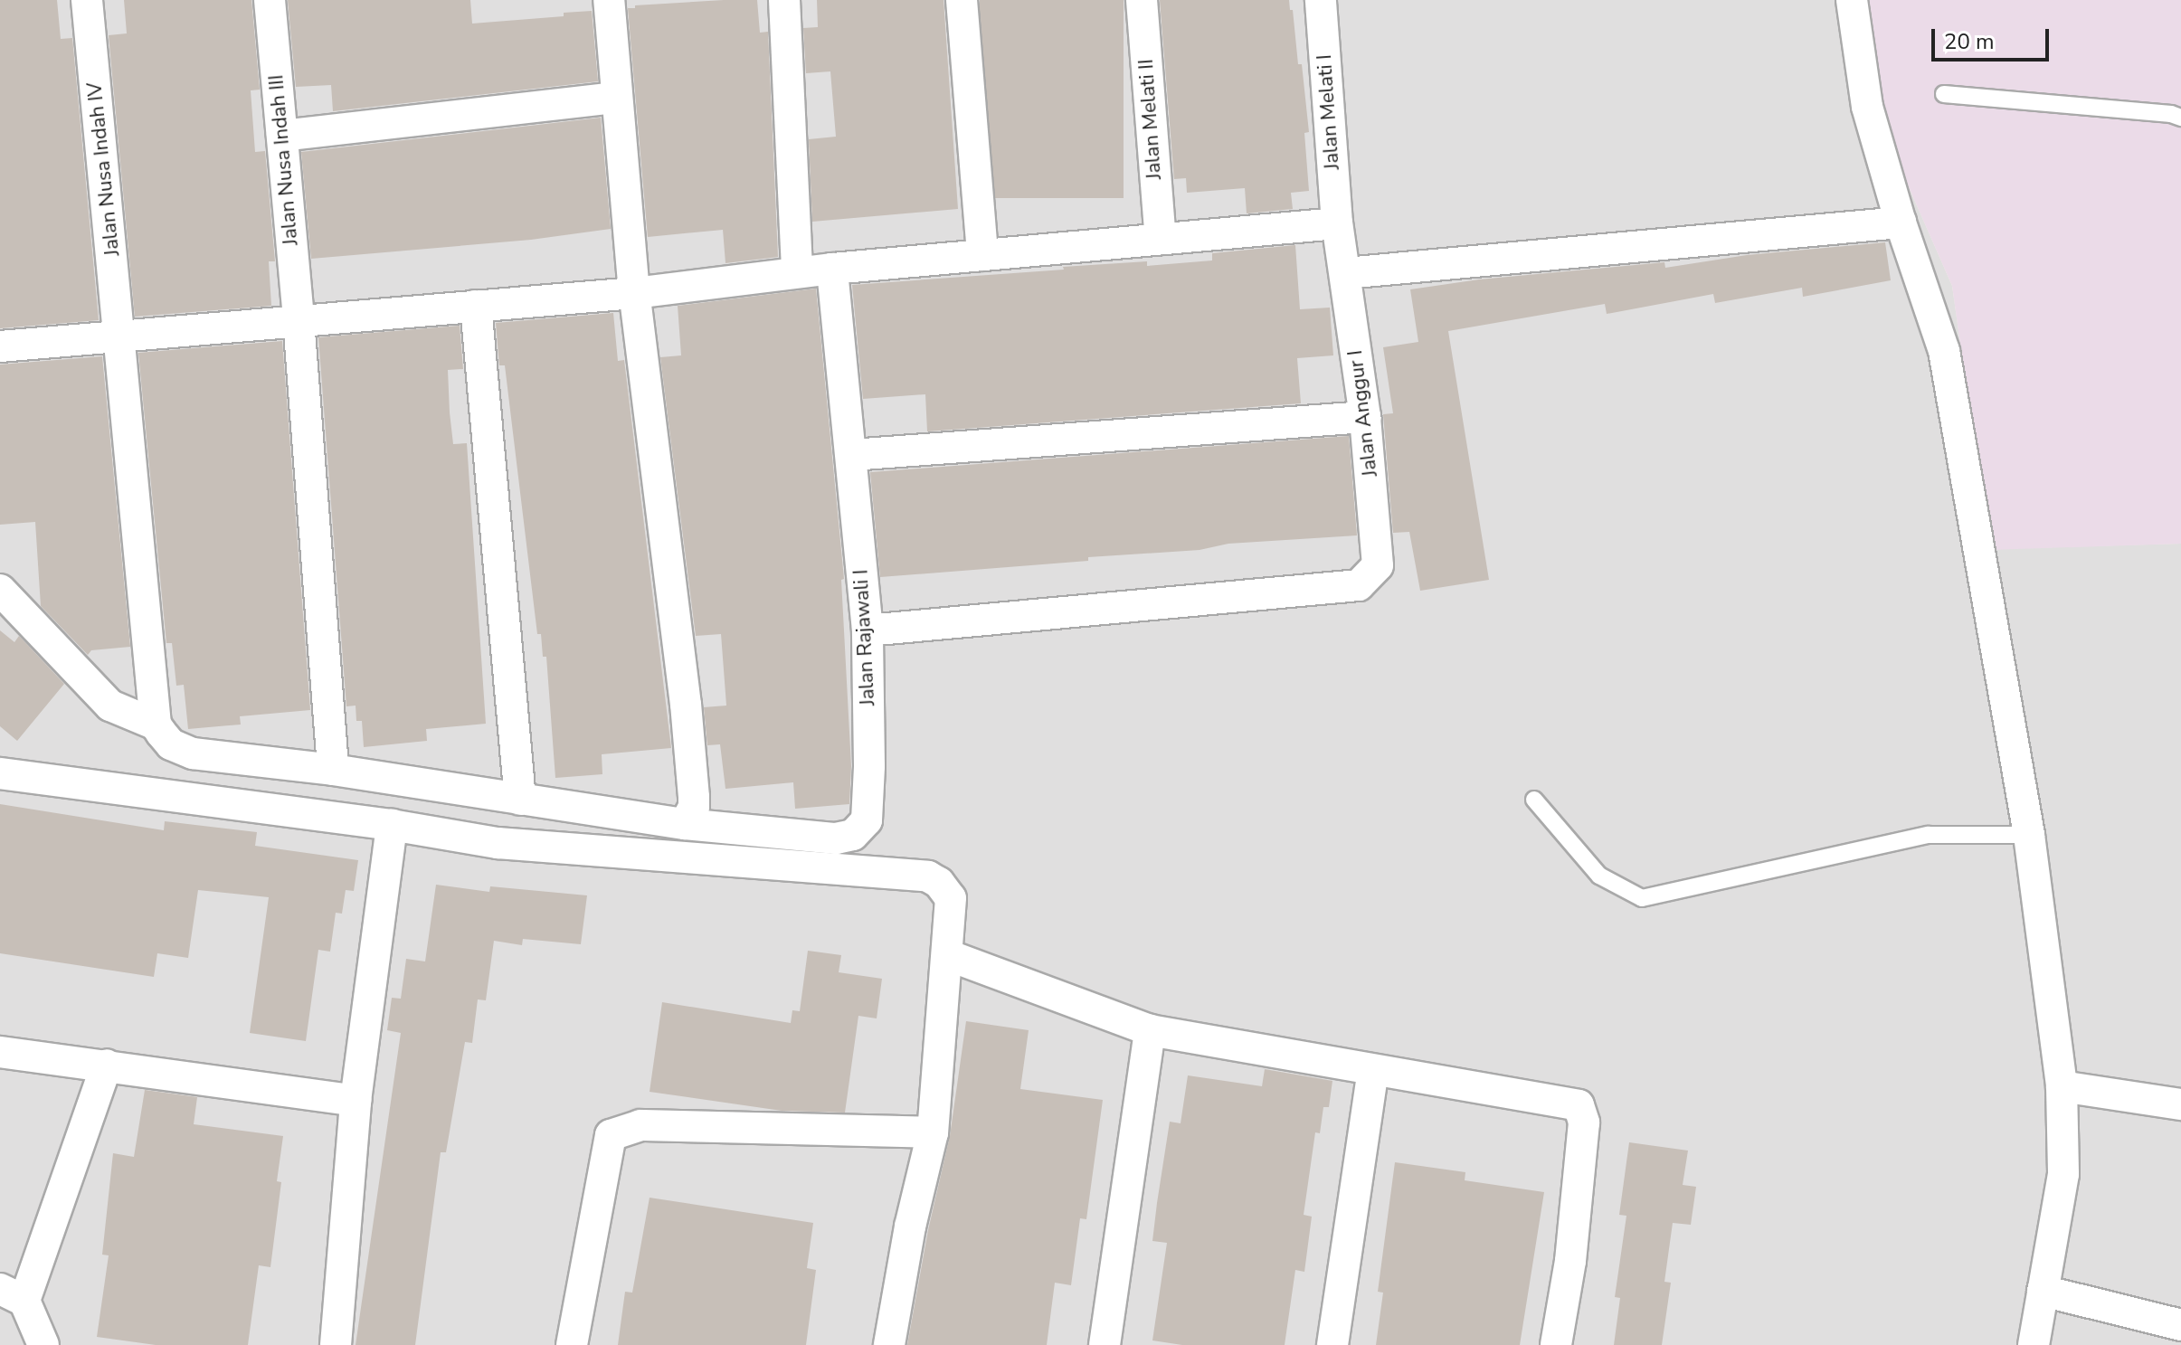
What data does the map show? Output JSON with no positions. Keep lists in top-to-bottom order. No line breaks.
{"streets":{"street":["Jalan Melati I","Jalan Melati II","Jalan Nusa Indah III","Jalan Nusa Indah IV","Jalan Anggur I","Jalan Rajawali I"]},"crossings":[["Jalan Melati I","Jalan Anggur I"],["Jalan Anggur I","Jalan Rajawali I"]],"scale_bar":"20 m"}
